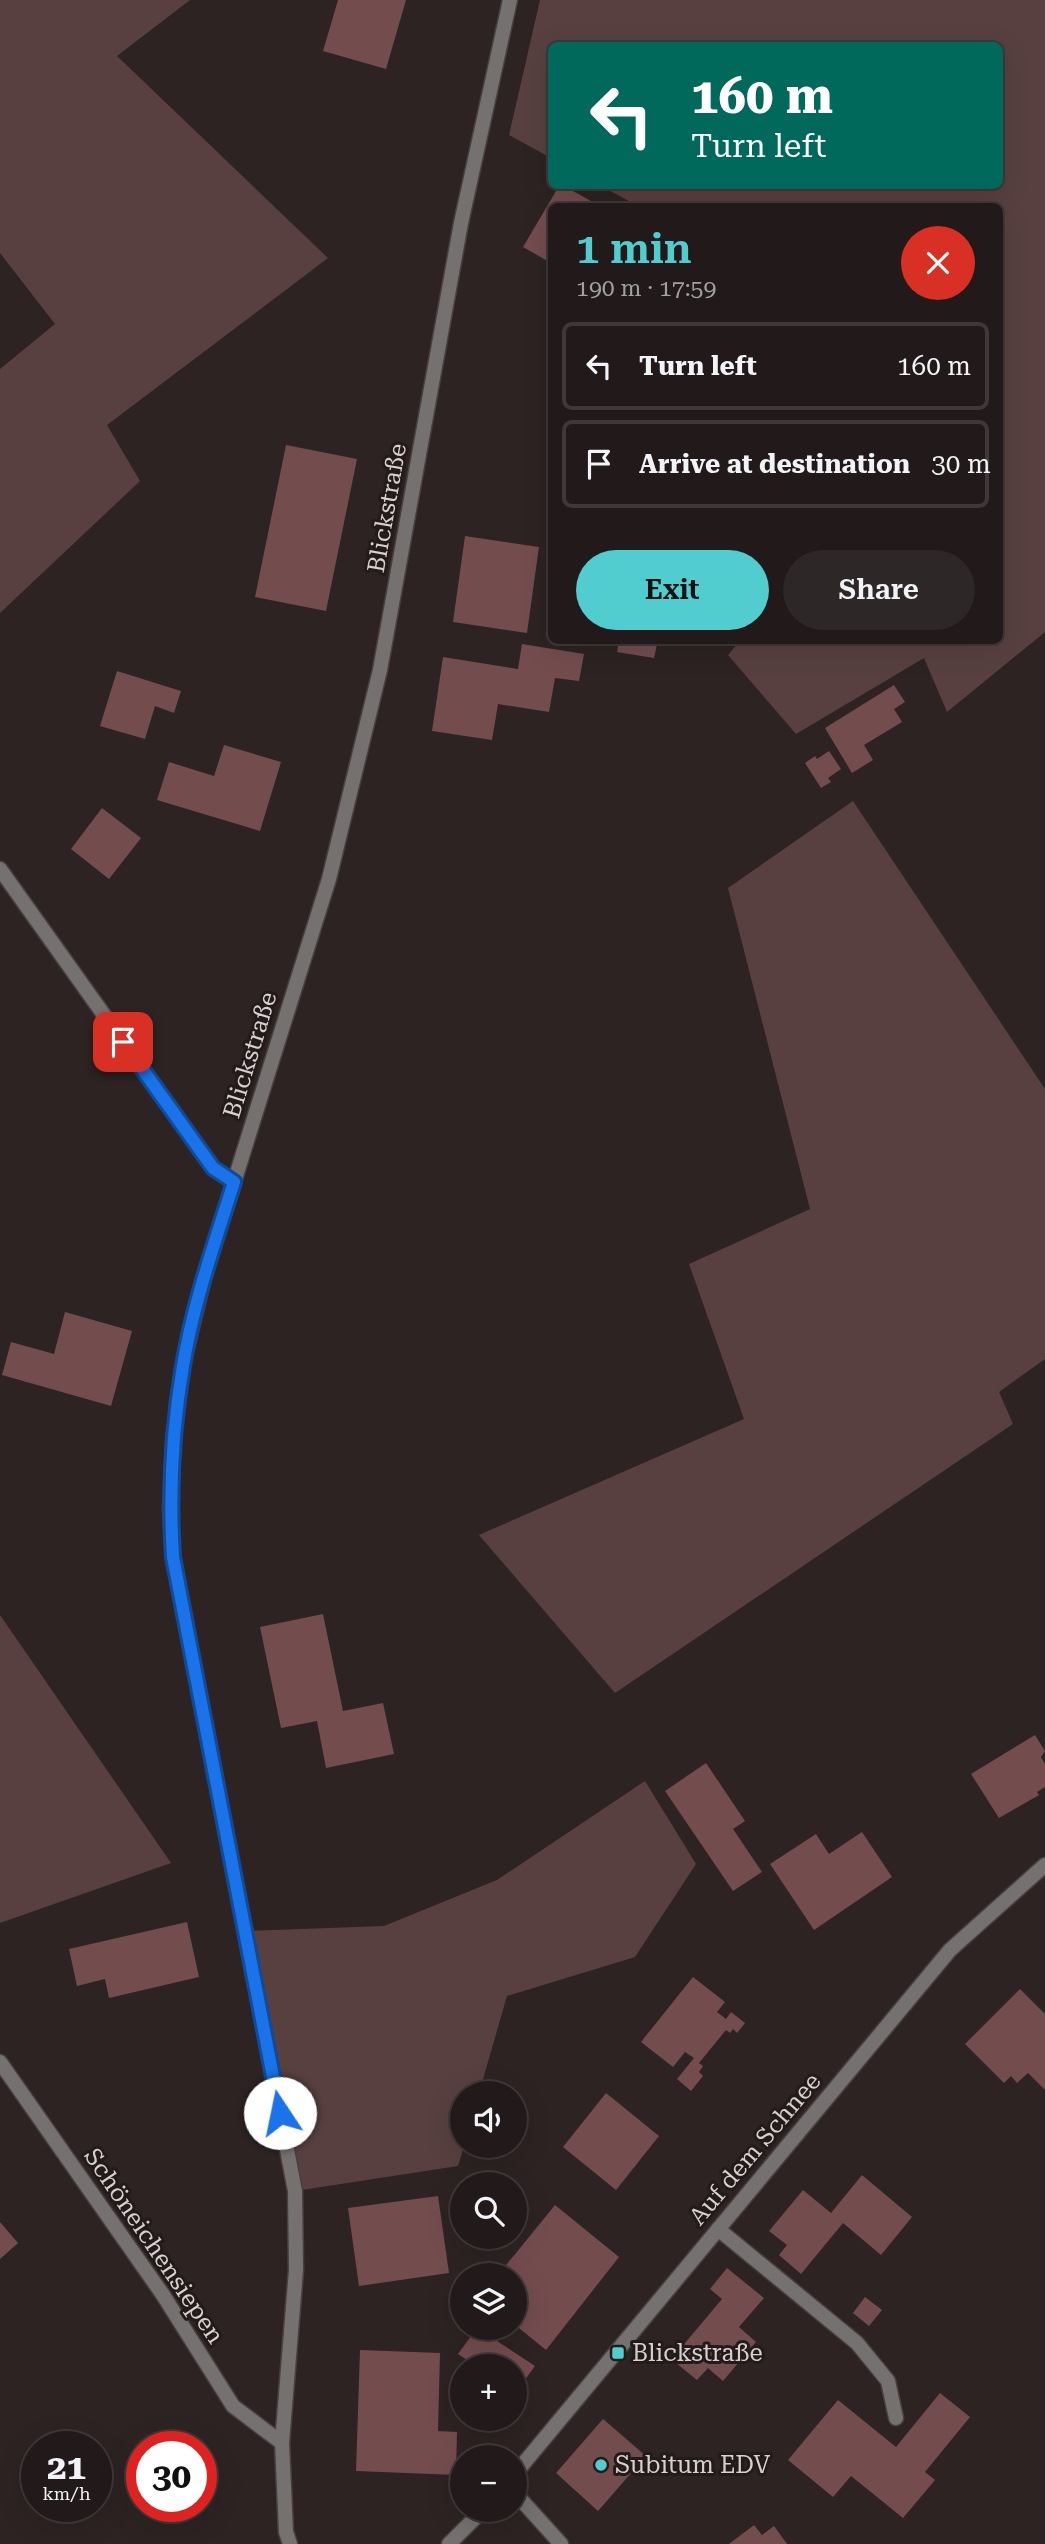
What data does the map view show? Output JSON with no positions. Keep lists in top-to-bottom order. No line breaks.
{"streets":{"street":["Blickstraße","Auf dem Schnee","Schöneichensiepen"]},"crossings":[["Blickstraße","Schöneichensiepen"]],"places":{"transit":["Blickstraße"],"other":["Subitum EDV"]},"page":{"turn":["160 m","Turn left"],"heading":["1 min","190 m · 17:59"],"list":[{"name":"Turn left","value":"160 m"},{"name":"Arrive at destination","value":"30 m"}],"buttons":["Exit","Share"],"map_buttons":["+","−"],"speed":"21 km/h","limit":"30"}}
